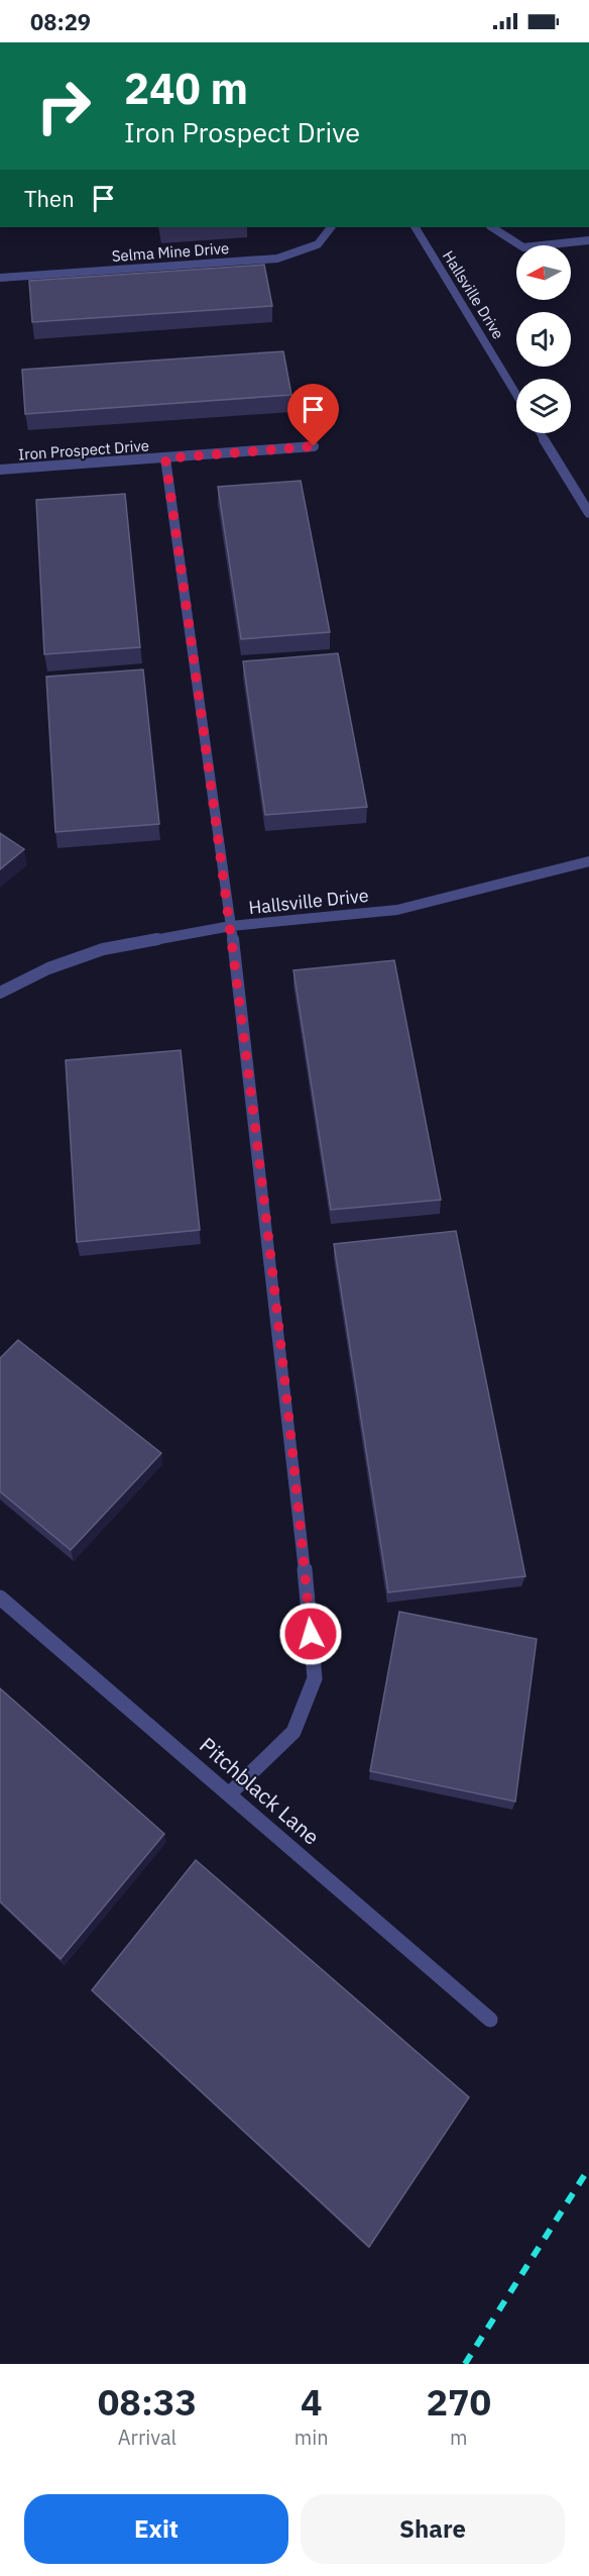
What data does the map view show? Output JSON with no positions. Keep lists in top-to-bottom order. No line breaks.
{"streets":{"street":["Selma Mine Drive","Hallsville Drive","Iron Prospect Drive","Pitchblack Lane"]},"north":"left","page":{"status":"08:29","turn":["240 m","Iron Prospect Drive"],"then":"Then","eta":["08:33","Arrival","4","min","270","m"],"buttons":["Exit","Share"]}}
